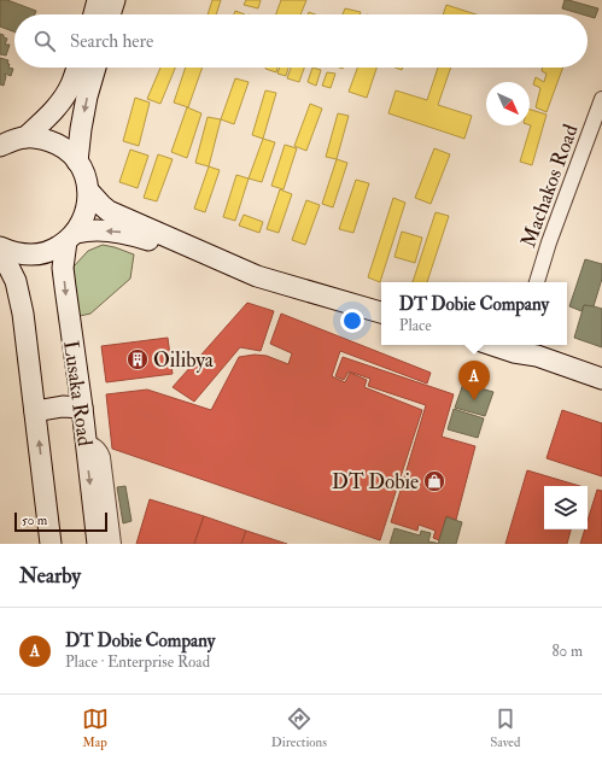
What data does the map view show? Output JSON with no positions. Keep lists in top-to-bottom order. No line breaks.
{"streets":{"main road":["Lusaka Road"],"street":["Machakos Road"]},"places":{"building":["Oilibya"],"shop":["DT Dobie"]},"scale_bar":"50 m","north":"bottom right","page":{"search":"Search here","popup":["DT Dobie Company","Place"],"pins":"A","scale":"50 m","heading":"Nearby","list":[{"mark":"A","name":"DT Dobie Company","note":"Place · Enterprise Road","value":"80 m"}],"nav":["Map","Directions","Saved"]}}
